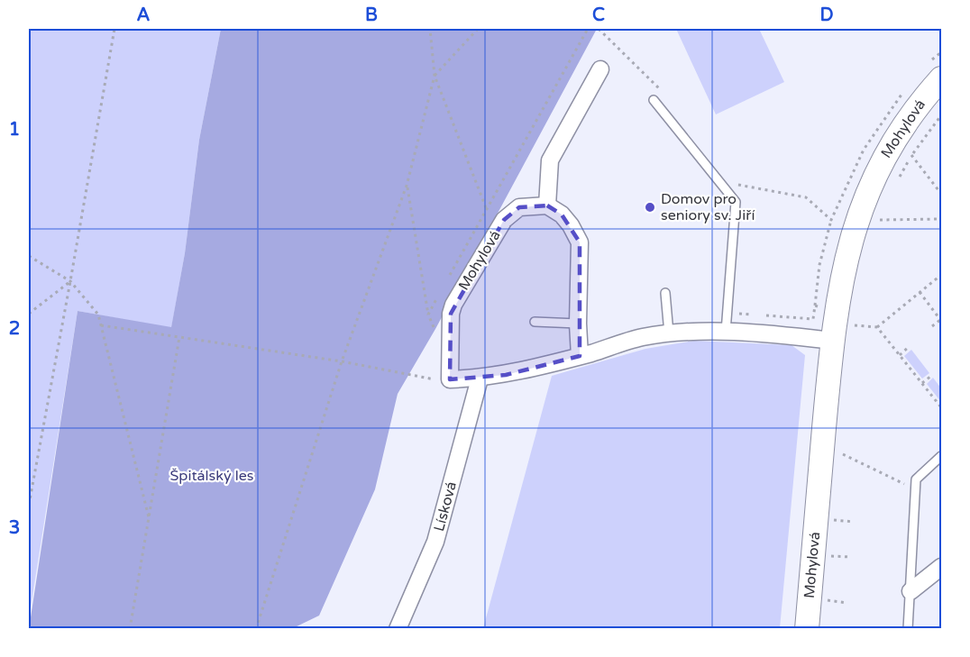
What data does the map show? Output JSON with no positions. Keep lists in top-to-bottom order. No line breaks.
{"streets":{"street":["Mohylová","Lísková"]},"parks":["Špitálský les"],"places":["Domov pro seniory sv. Jiří"],"grid":{"columns":["A","B","C","D"],"rows":["1","2","3"]}}
